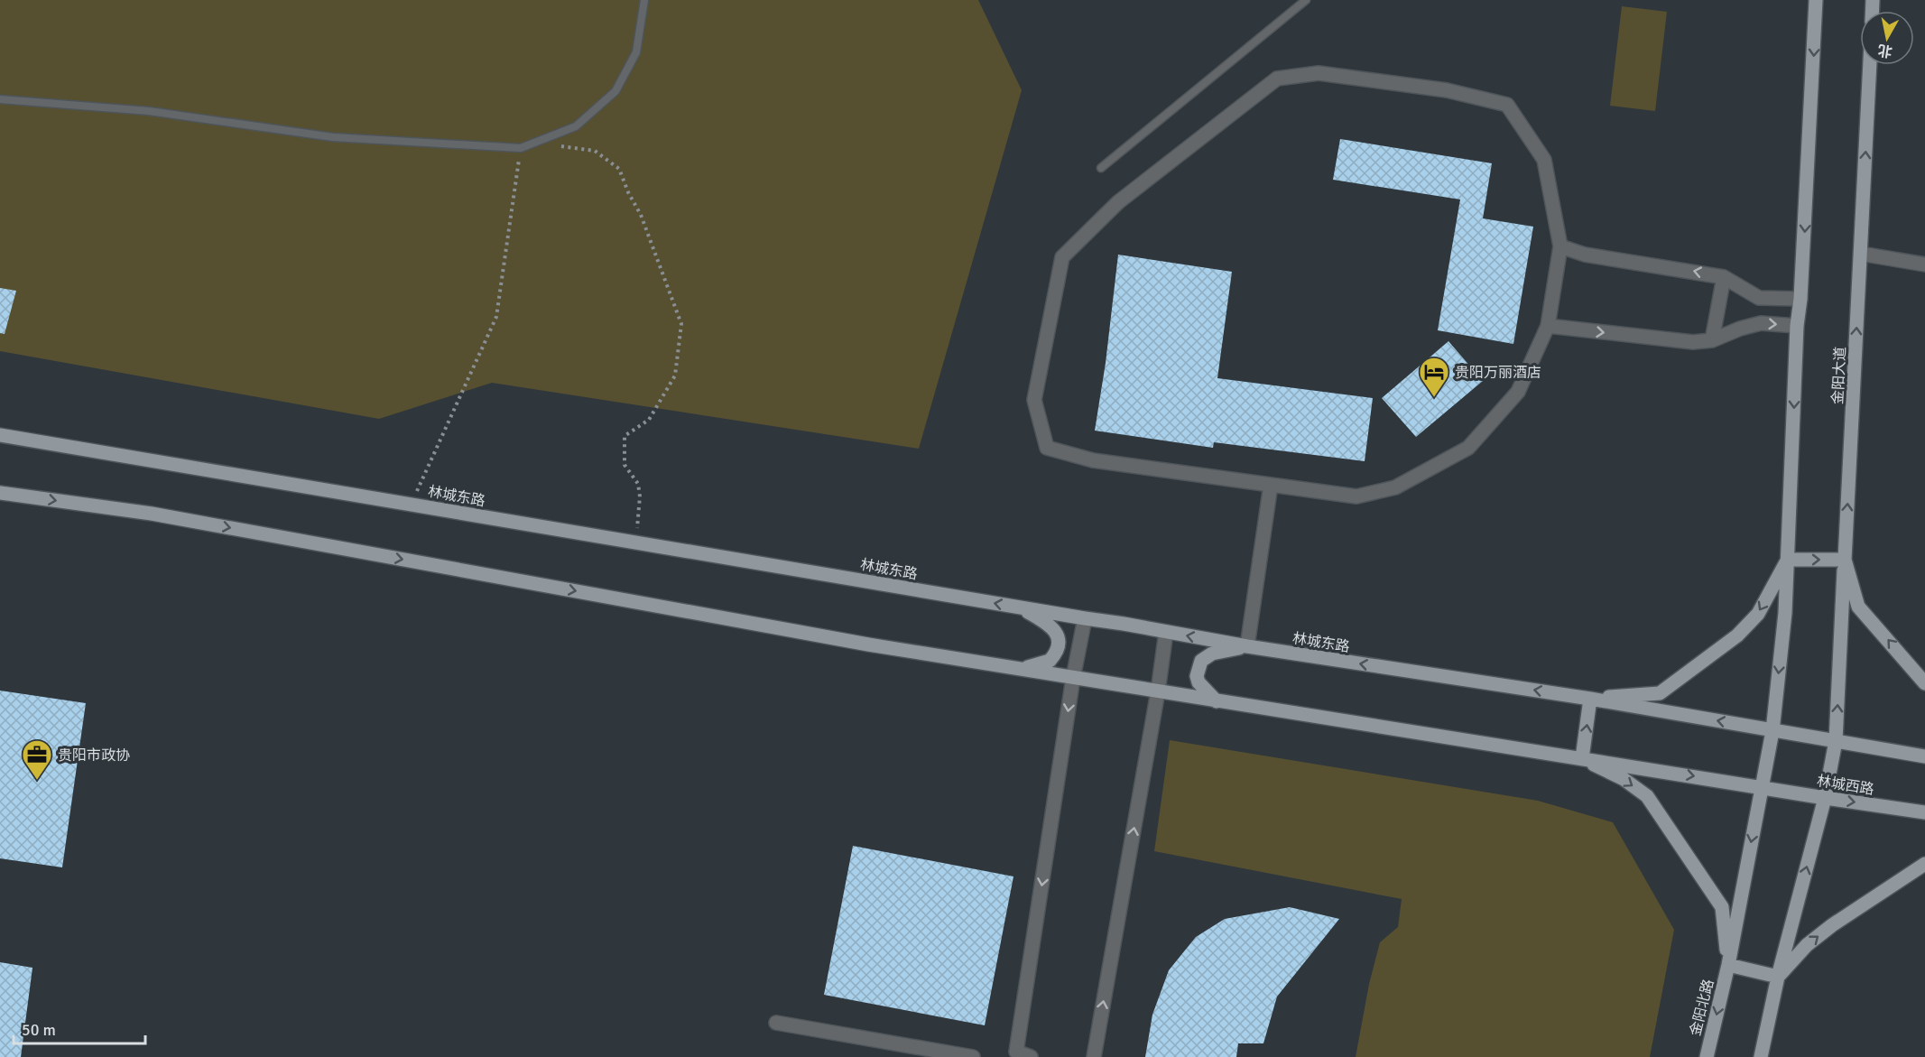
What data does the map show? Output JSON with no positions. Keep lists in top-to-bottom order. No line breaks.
{"streets":{"main road":["金阳大道","林城东路","林城西路","金阳北路"]},"crossings":[["林城东路","金阳北路"],["林城西路","金阳北路"]],"places":{"hotel":["贵阳万丽酒店"],"office":["贵阳市政协"]},"scale_bar":"50 m","north":"bottom"}
